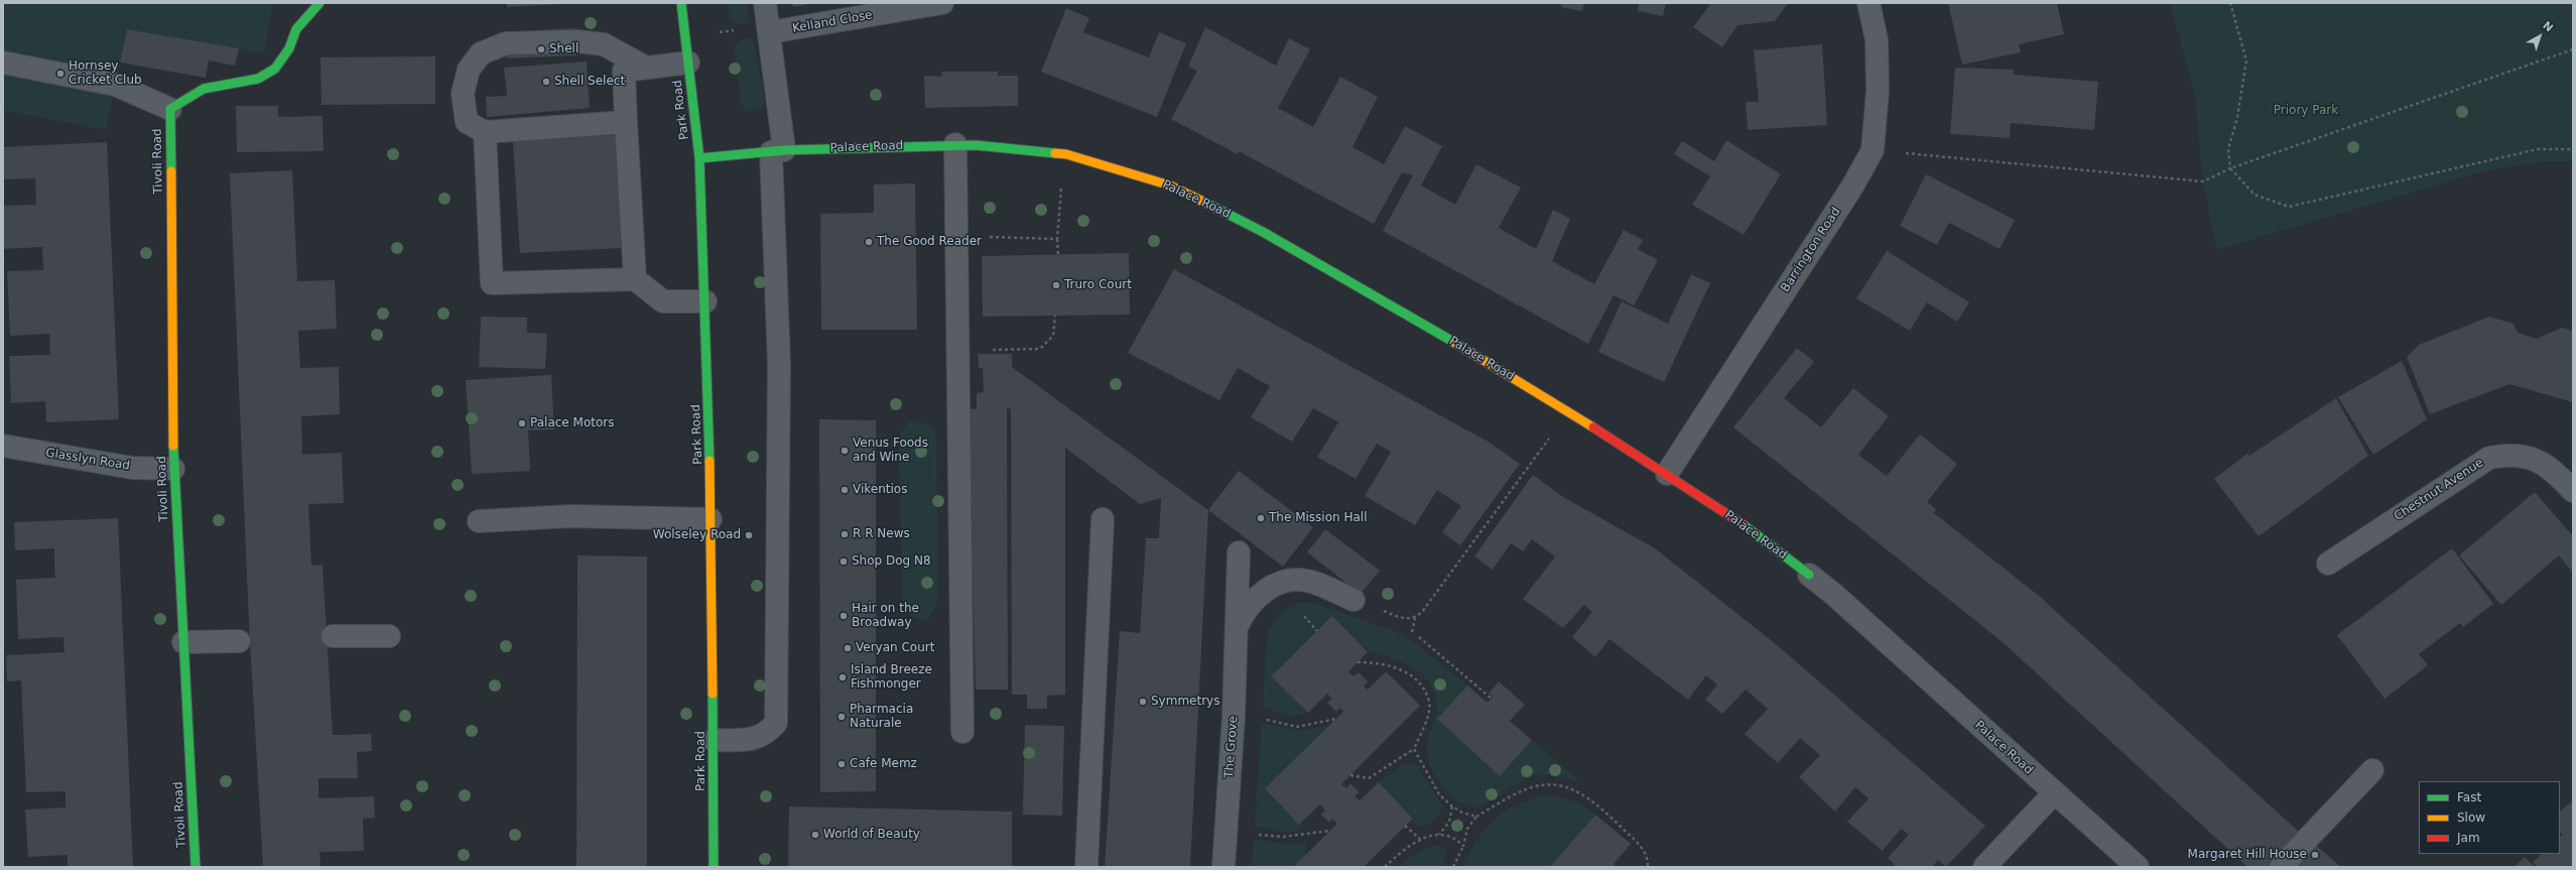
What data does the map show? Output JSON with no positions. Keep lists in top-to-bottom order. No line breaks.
{"streets":{"street":["Kelland Close","Park Road","Palace Road","Tivoli Road","Barrington Road","Glasslyn Road","Chestnut Avenue","The Grove"]},"crossings":[["Park Road","Palace Road"],["Palace Road","Barrington Road"],["Tivoli Road","Glasslyn Road"]],"parks":["Priory Park"],"places":["Shell","Hornsey Cricket Club","Shell Select","The Good Reader","Truro Court","Palace Motors","Venus Foods and Wine","Vikentios","The Mission Hall","R R News","Wolseley Road","Shop Dog N8","Hair on the Broadway","Veryan Court","Island Breeze Fishmonger","Symmetrys","Pharmacia Naturale","Cafe Memz","World of Beauty","Margaret Hill House"],"legend":["Fast","Slow","Jam"],"north":"top right"}
